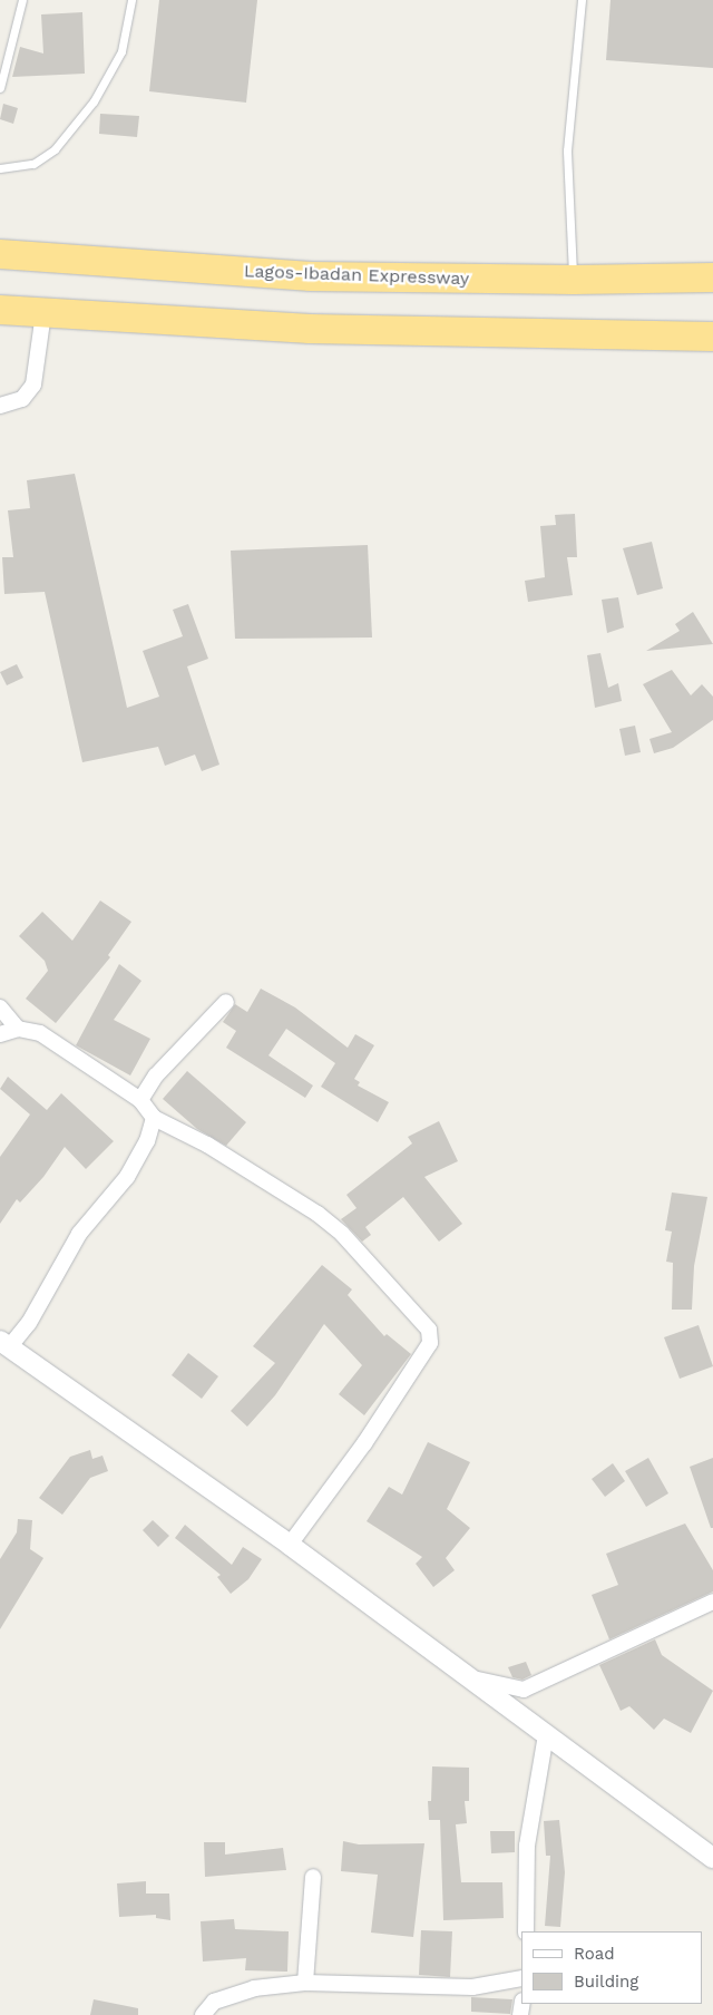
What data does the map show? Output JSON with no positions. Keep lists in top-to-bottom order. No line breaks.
{"streets":{"highway":["Lagos-Ibadan Expressway"]},"legend":["Road","Building"]}
